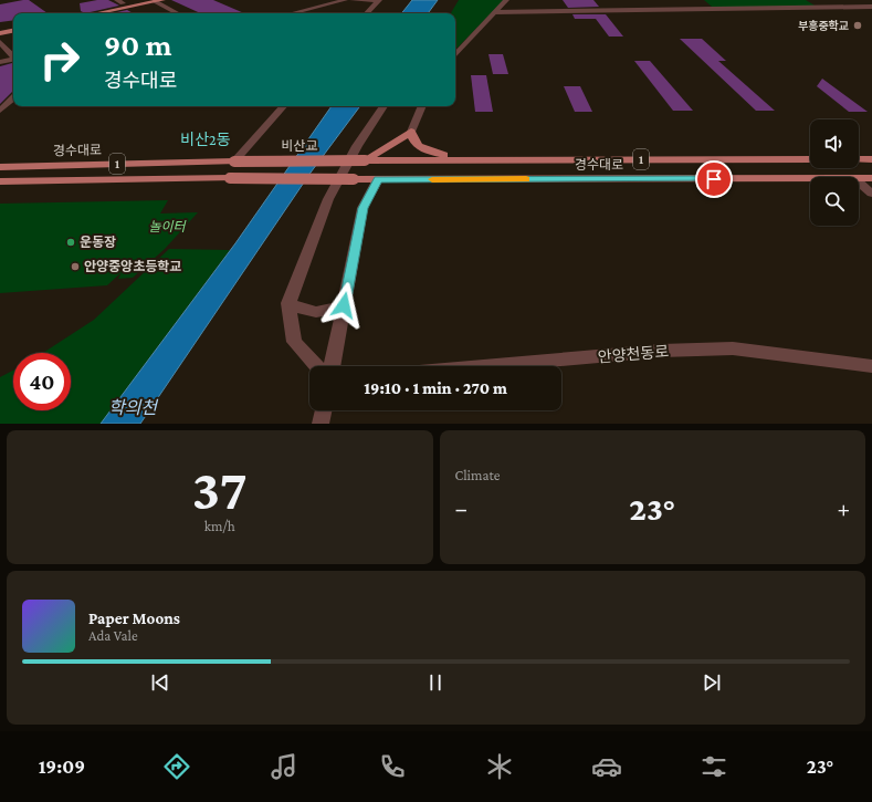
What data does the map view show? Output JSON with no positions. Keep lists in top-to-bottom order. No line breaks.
{"streets":{"main road":["비산교","경수대로","1"],"street":["안양천동로"]},"crossings":[["비산교","경수대로"]],"districts":["비산2동"],"water":["학의천"],"parks":["놀이터"],"places":["부흥중학교","운동장","안양중앙초등학교"],"page":{"turn":["90 m","경수대로"],"limit":"40","trip":"19:10 · 1 min · 270 m","tile":[["37","km/h"],"Climate"],"heat":["−","23°","+"],"song":["Paper Moons","Ada Vale"],"tabs":["19:09","23°"]}}
